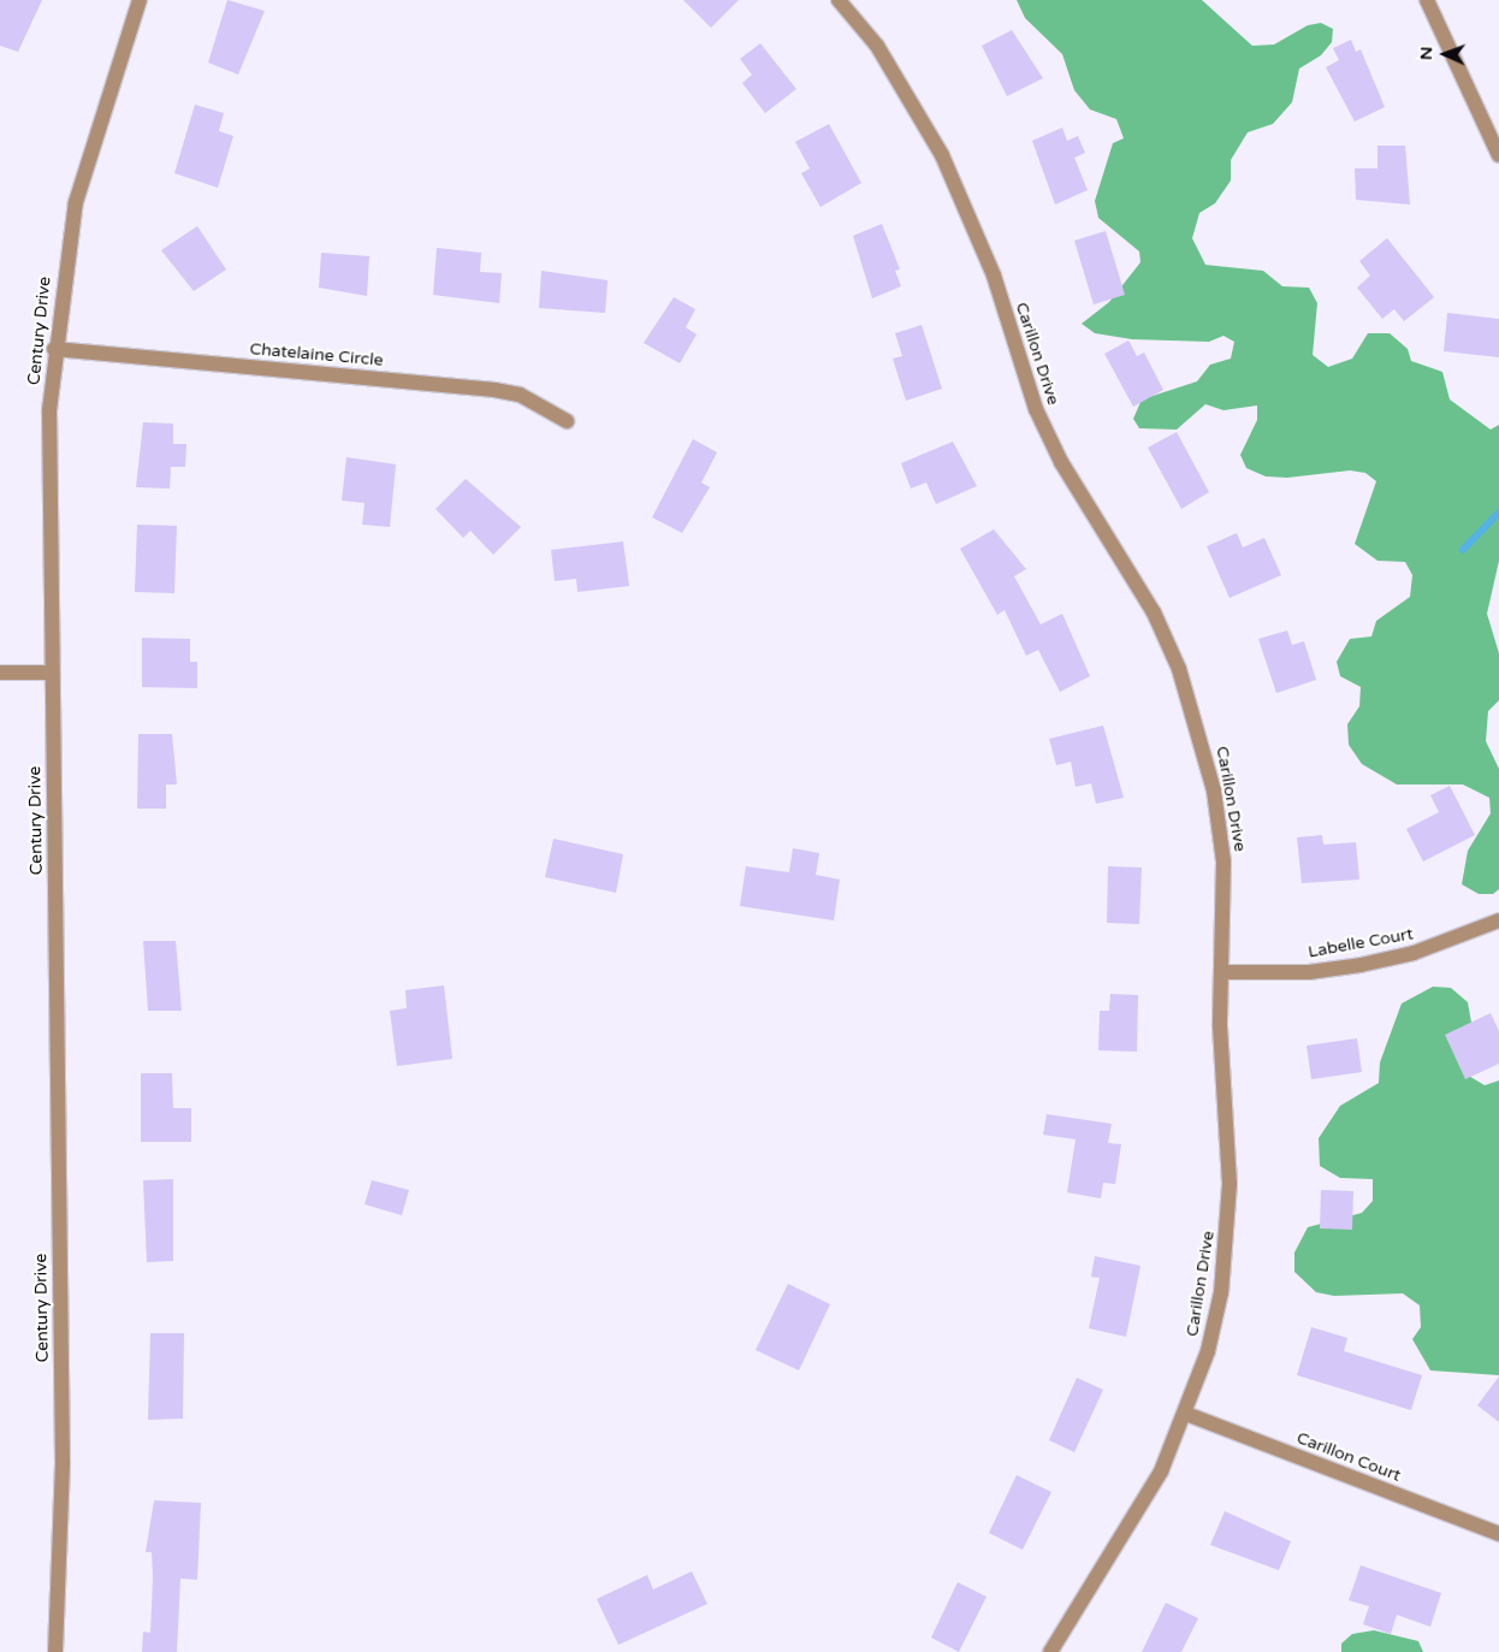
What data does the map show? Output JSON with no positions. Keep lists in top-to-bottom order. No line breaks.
{"streets":{"street":["Century Drive","Carillon Drive","Chatelaine Circle","Labelle Court","Carillon Court"]},"crossings":[["Century Drive","Chatelaine Circle"],["Carillon Drive","Labelle Court"],["Carillon Drive","Carillon Court"]],"north":"left"}
